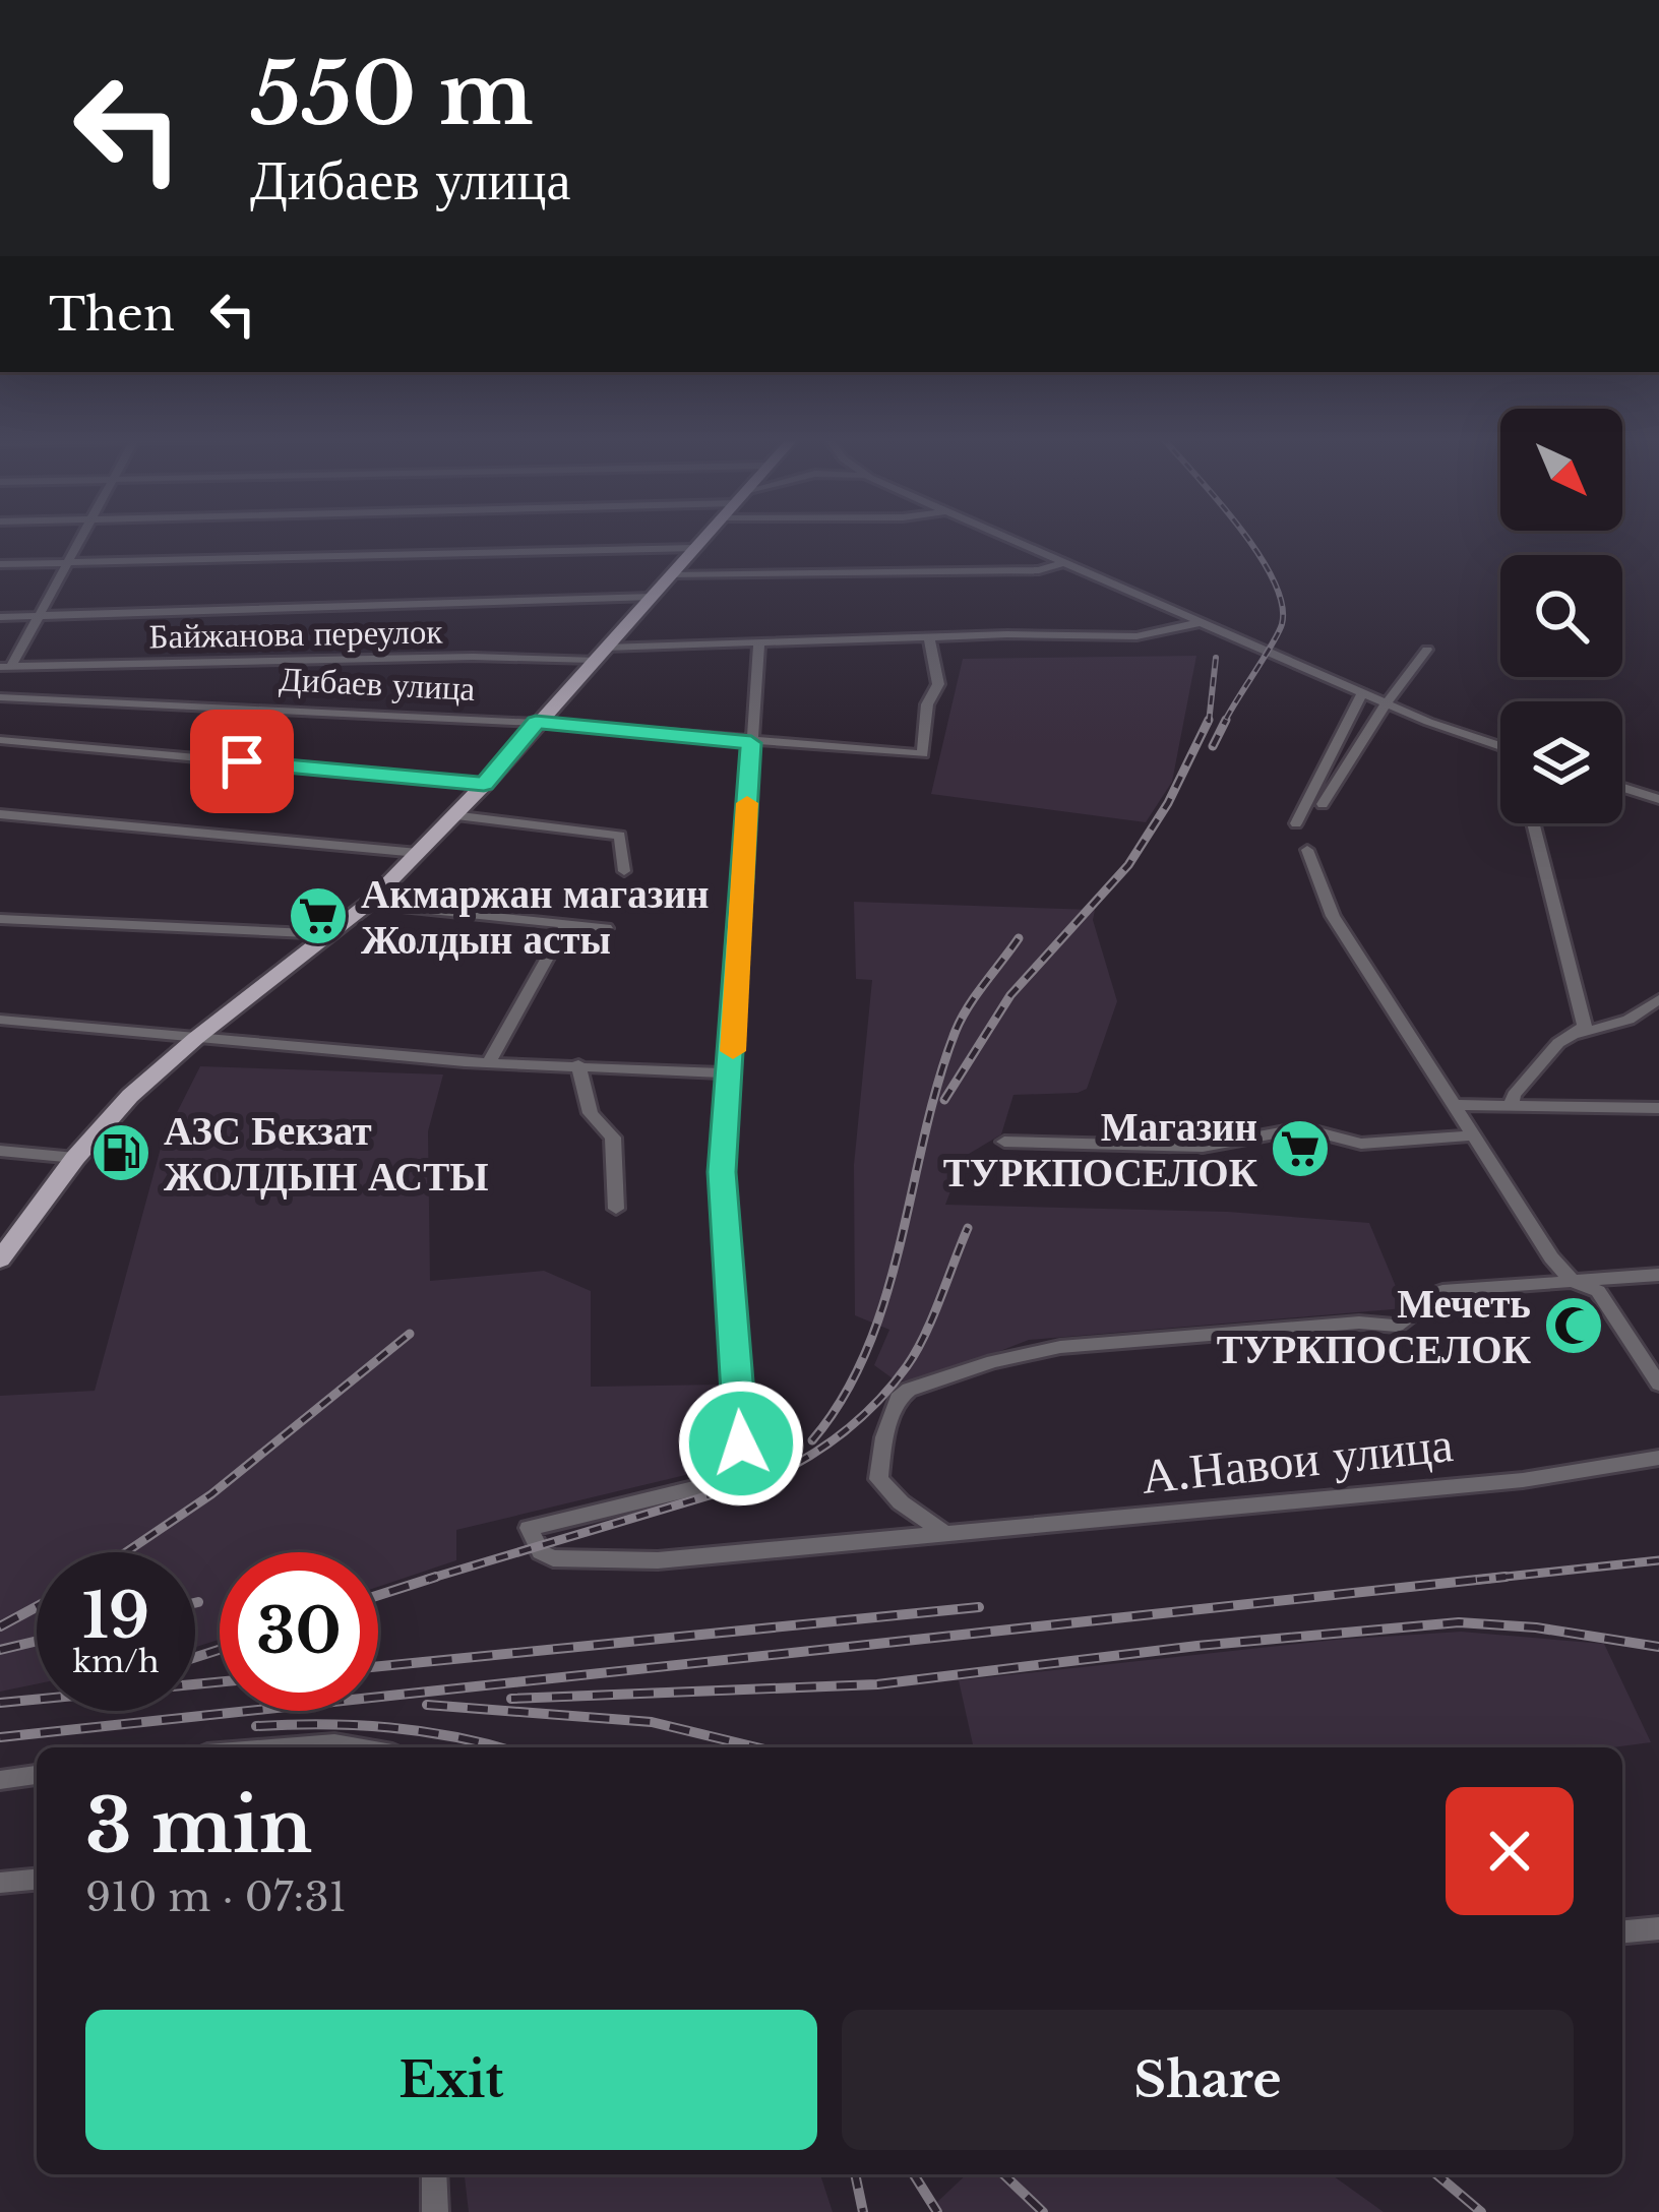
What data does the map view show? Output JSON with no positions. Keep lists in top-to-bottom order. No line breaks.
{"streets":{"street":["Байжанова переулок","Дибаев улица","А.Навои улица"]},"crossings":[["Байжанова переулок","Дибаев улица"]],"places":{"supermarket":["Акмаржан магазин Жолдын асты","Магазин ТУРКПОСЕЛОК"],"fuel station":["АЗС Бекзат ЖОЛДЫН АСТЫ"],"mosque":["Мечеть ТУРКПОСЕЛОК"]},"north":"bottom right","page":{"turn":["550 m","Дибаев улица"],"then":"Then","speed":"19 km/h","limit":"30","heading":["3 min","910 m · 07:31"],"buttons":["Exit","Share"]}}
